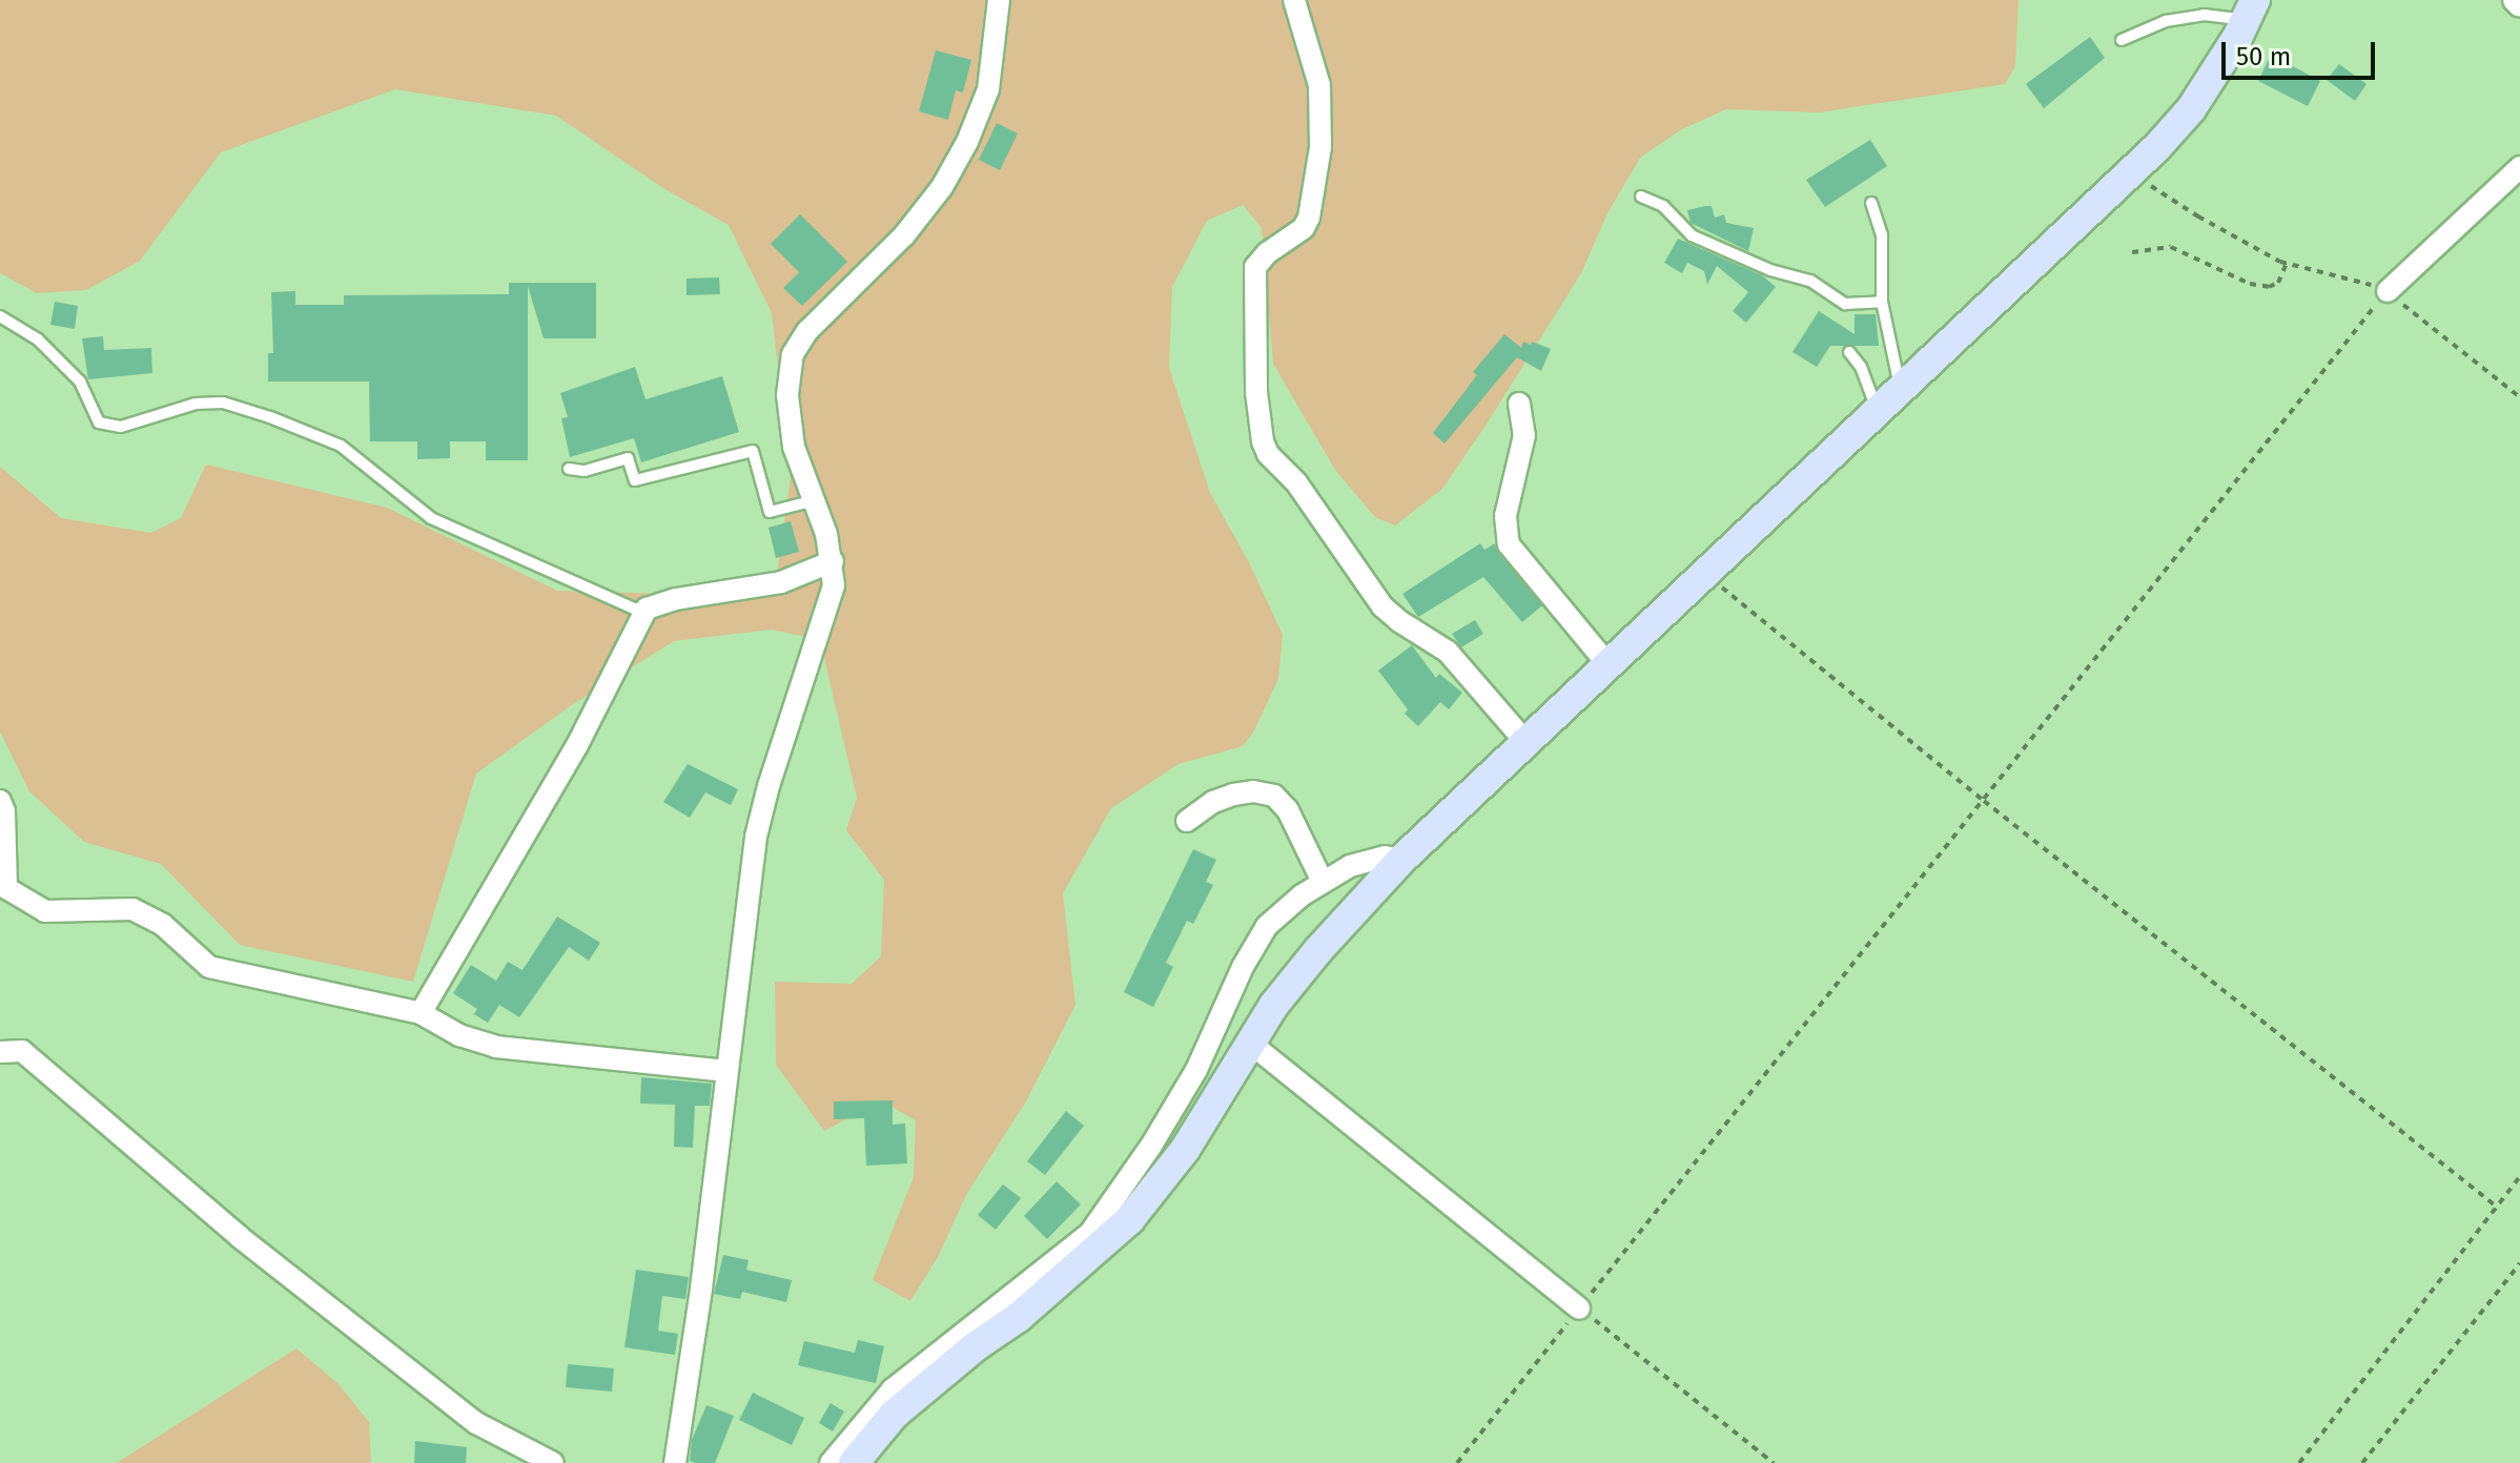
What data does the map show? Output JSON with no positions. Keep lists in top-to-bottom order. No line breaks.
{"scale_bar":"50 m"}
